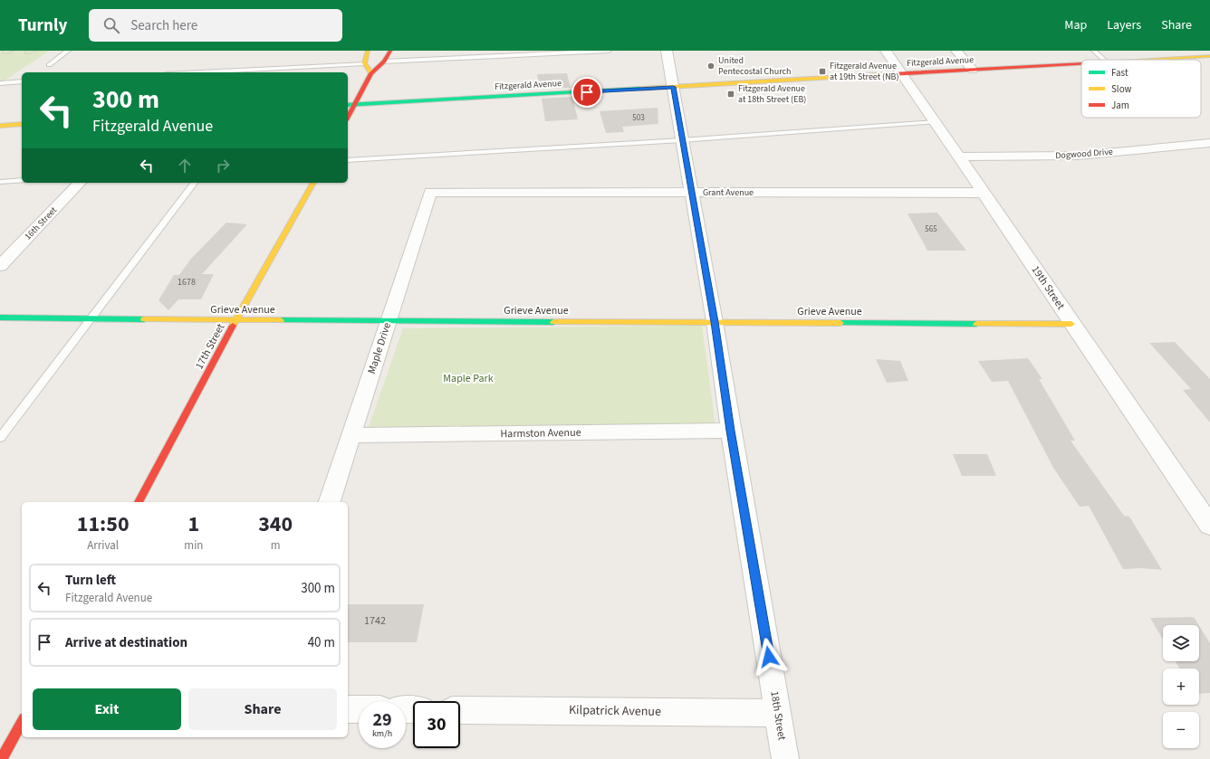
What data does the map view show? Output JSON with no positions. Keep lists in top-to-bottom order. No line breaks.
{"streets":{"street":["Fitzgerald Avenue","Dogwood Drive","Grant Avenue","16th Street","19th Street","Grieve Avenue","17th Street","Maple Drive","Harmston Avenue","Kilpatrick Avenue","18th Street"]},"crossings":[["Fitzgerald Avenue","19th Street"],["Fitzgerald Avenue","18th Street"],["Dogwood Drive","19th Street"],["Grant Avenue","19th Street"],["Grant Avenue","Maple Drive"],["Grant Avenue","18th Street"],["19th Street","Grieve Avenue"],["Grieve Avenue","17th Street"],["Grieve Avenue","Maple Drive"],["Grieve Avenue","18th Street"],["Maple Drive","Harmston Avenue"],["Harmston Avenue","18th Street"],["Kilpatrick Avenue","18th Street"]],"parks":["Maple Park"],"places":{"other":["United Pentecostal Church"],"transit":["Fitzgerald Avenue at 19th Street (NB)","Fitzgerald Avenue at 18th Street (EB)"]},"house_numbers":["503","565","1678","1742"],"legend":["Fast","Slow","Jam"],"page":{"header":"Turnly","search":"Search here","nav":["Map","Layers","Share"],"turn":["300 m","Fitzgerald Avenue"],"eta":["11:50","Arrival","1","min","340","m"],"list":[{"name":"Turn left","note":"Fitzgerald Avenue","value":"300 m"},{"name":"Arrive at destination","value":"40 m"}],"map_buttons":["+","−"],"buttons":["Exit","Share"],"speed":"29 km/h","limit":"30"}}
